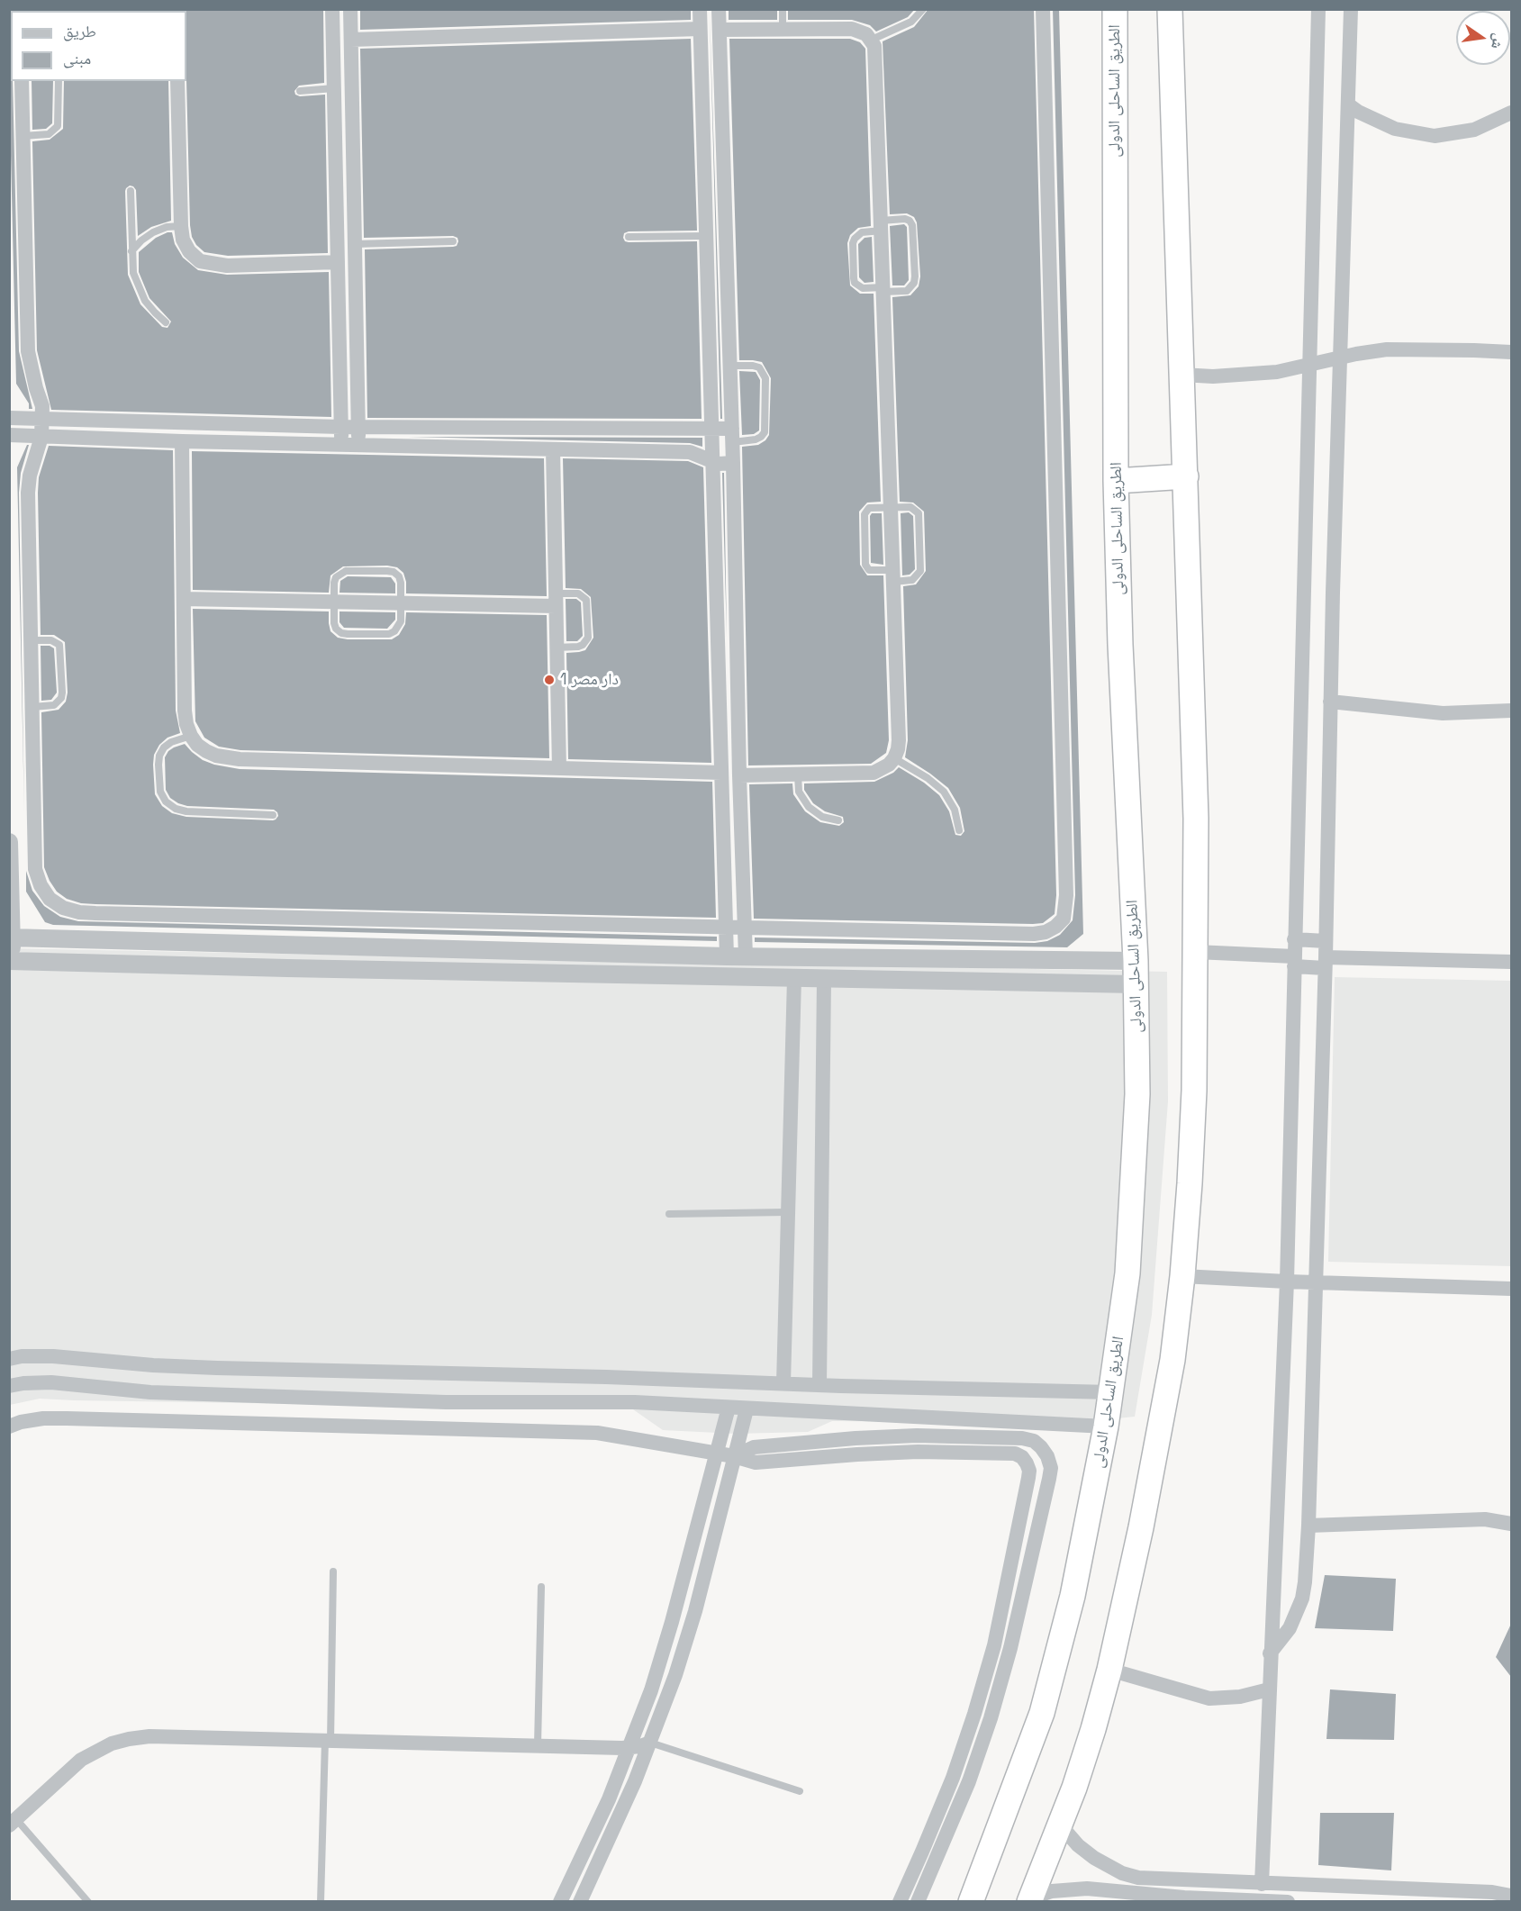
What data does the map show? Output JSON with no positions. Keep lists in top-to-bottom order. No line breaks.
{"streets":{"highway":["الطريق الساحلى الدولى"]},"places":["دار مصر 1"],"legend":["طريق","مبنى"],"north":"right"}
